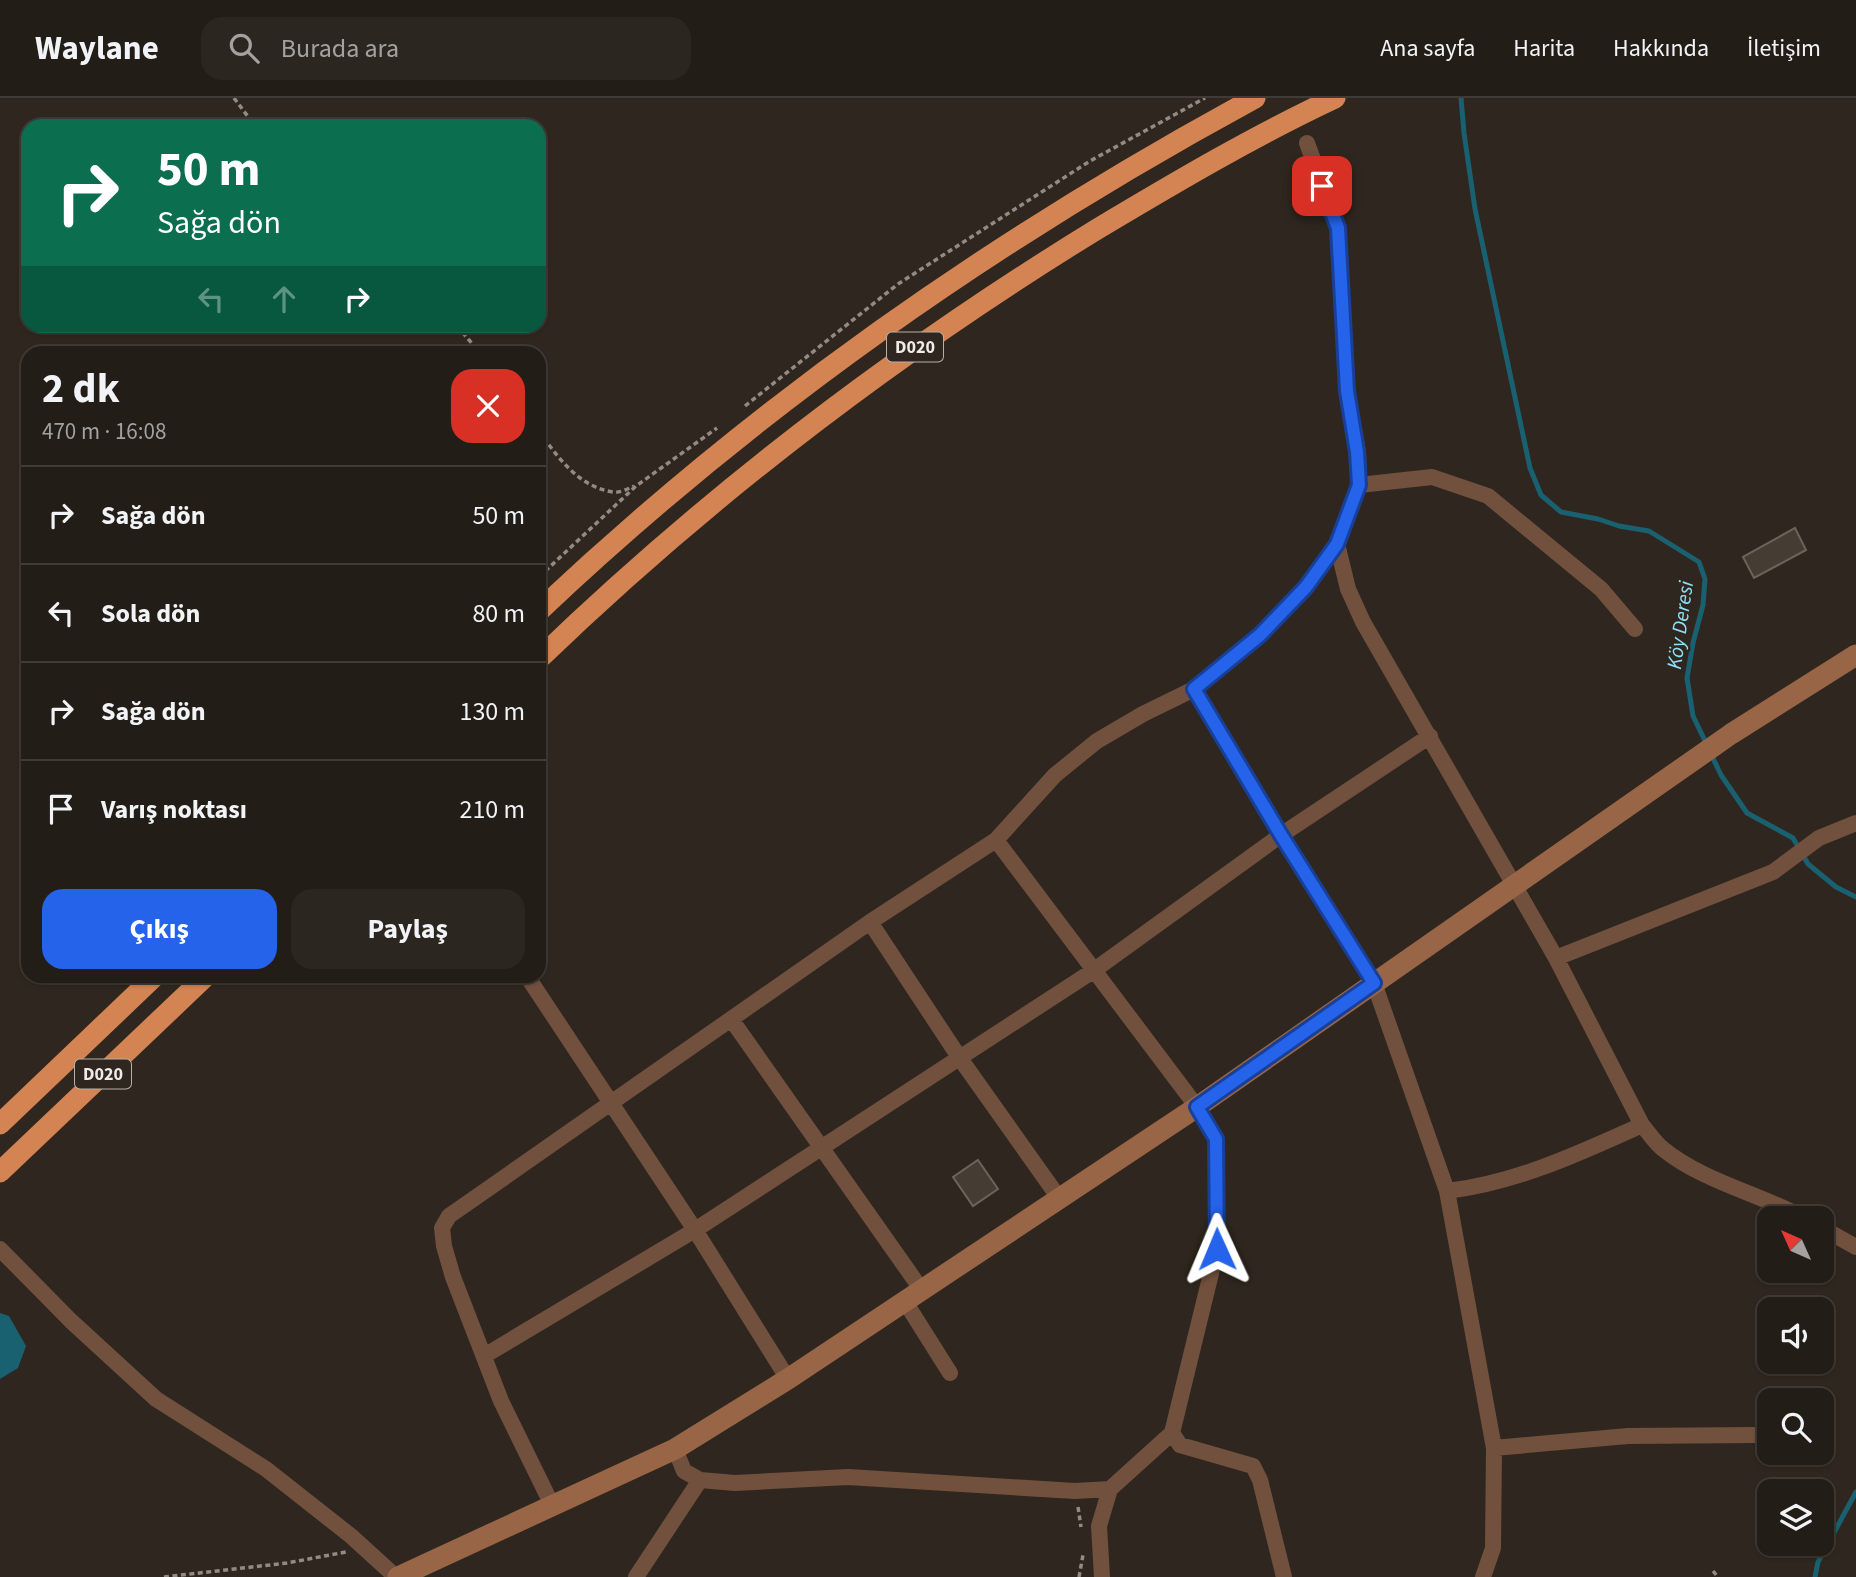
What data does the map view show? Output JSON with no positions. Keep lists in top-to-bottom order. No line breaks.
{"streets":{"highway":["D020"]},"water":["Köy Deresi"],"north":"top left","page":{"header":"Waylane","search":"Burada ara","nav":["Ana sayfa","Harita","Hakkında","İletişim"],"turn":["50 m","Sağa dön"],"heading":["2 dk","470 m · 16:08"],"list":[{"name":"Sağa dön","value":"50 m"},{"name":"Sola dön","value":"80 m"},{"name":"Sağa dön","value":"130 m"},{"name":"Varış noktası","value":"210 m"}],"buttons":["Çıkış","Paylaş"]}}
